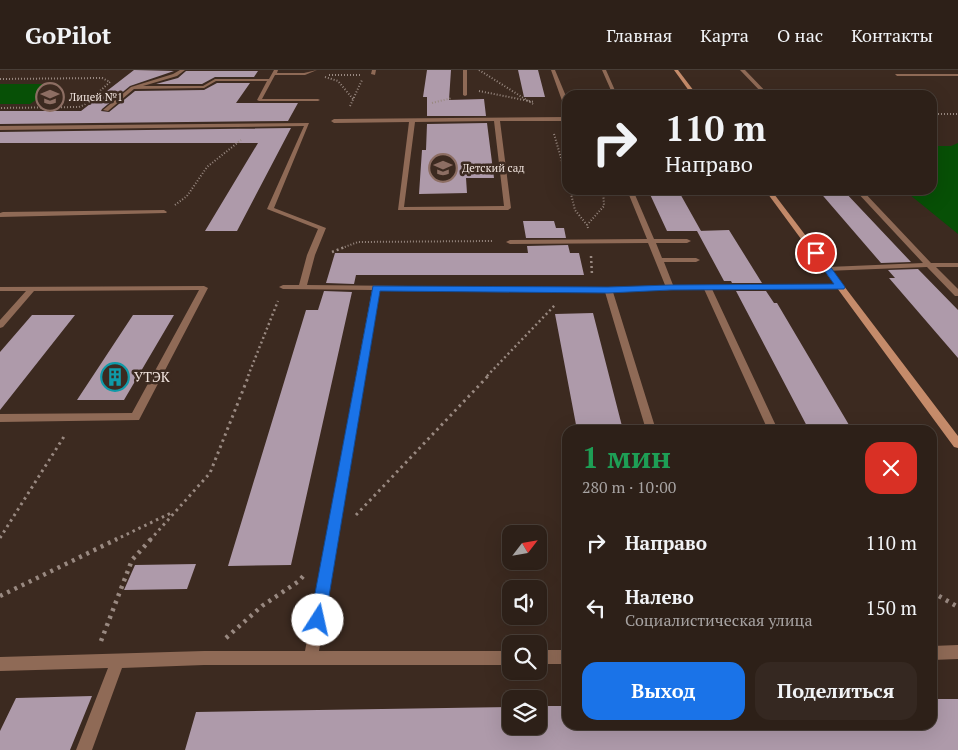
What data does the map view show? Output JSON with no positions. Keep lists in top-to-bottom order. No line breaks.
{"places":{"school or university":["Лицей №1","Детский сад"],"building":["УТЭК"]},"north":"top right","page":{"header":"GoPilot","nav":["Главная","Карта","О нас","Контакты"],"turn":["110 m","Направо"],"heading":["1 мин","280 m · 10:00"],"list":[{"name":"Направо","value":"110 m"},{"name":"Налево","note":"Социалистическая улица","value":"150 m"}],"buttons":["Выход","Поделиться"]}}
